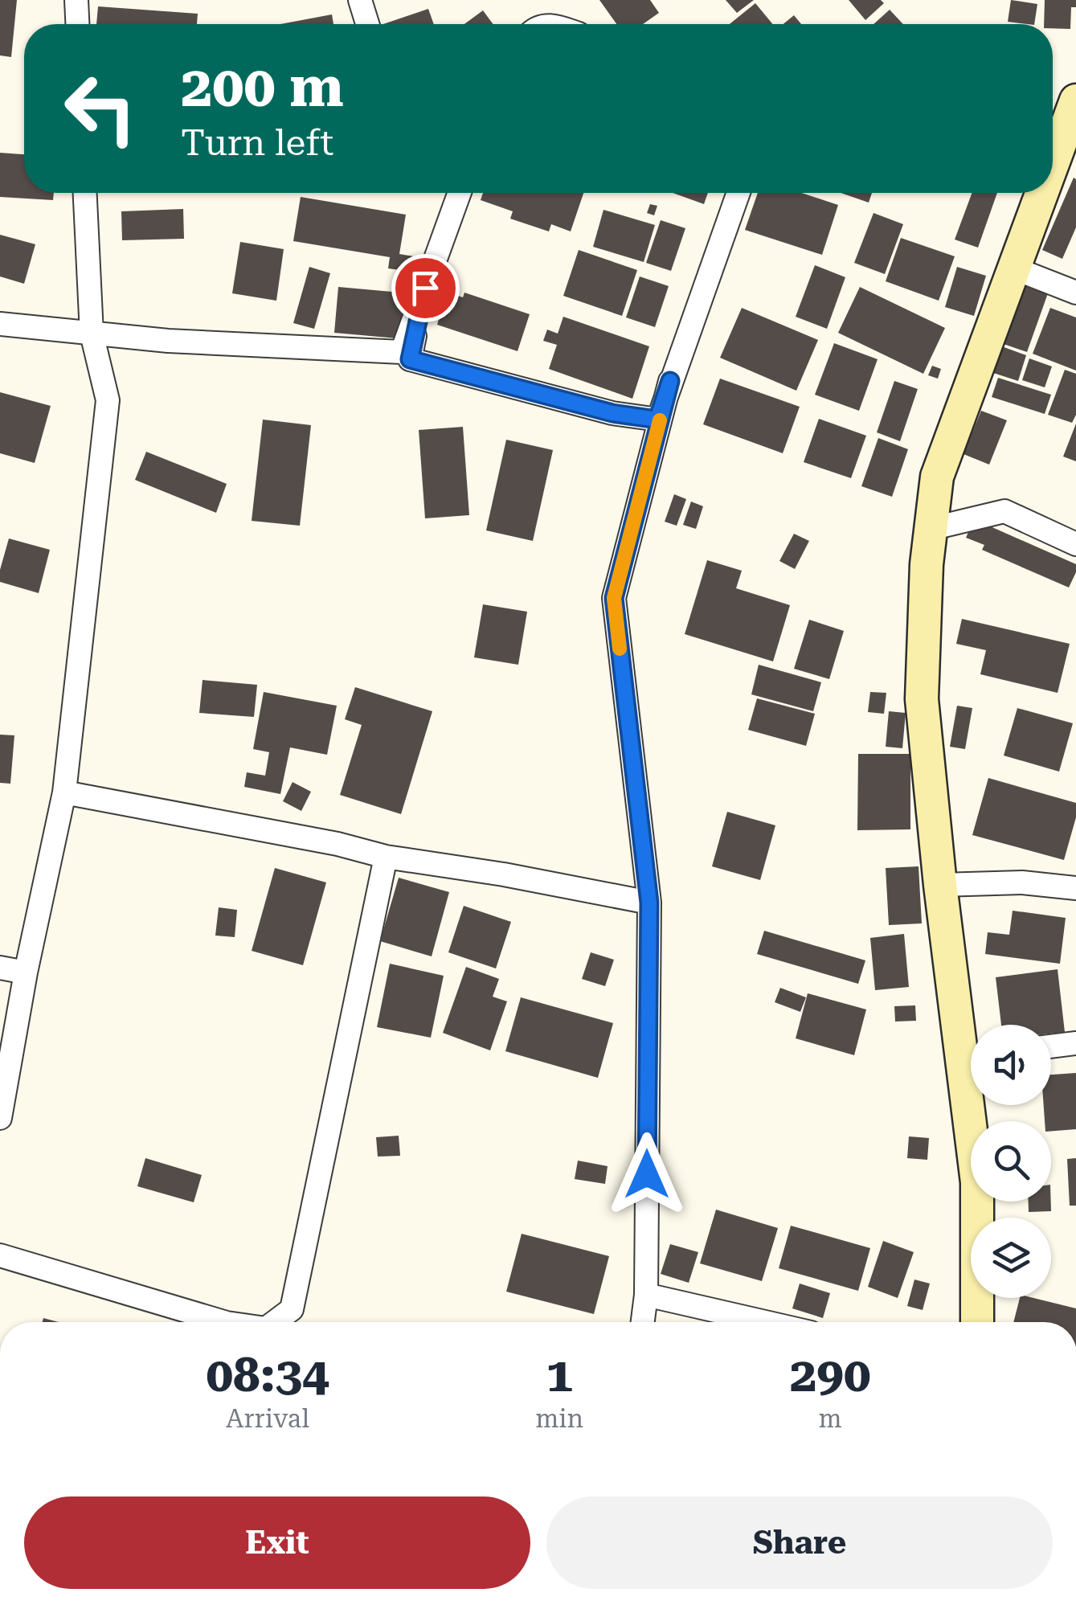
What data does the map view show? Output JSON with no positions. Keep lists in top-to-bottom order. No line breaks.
{"page":{"turn":["200 m","Turn left"],"eta":["08:34","Arrival","1","min","290","m"],"buttons":["Exit","Share"]}}
